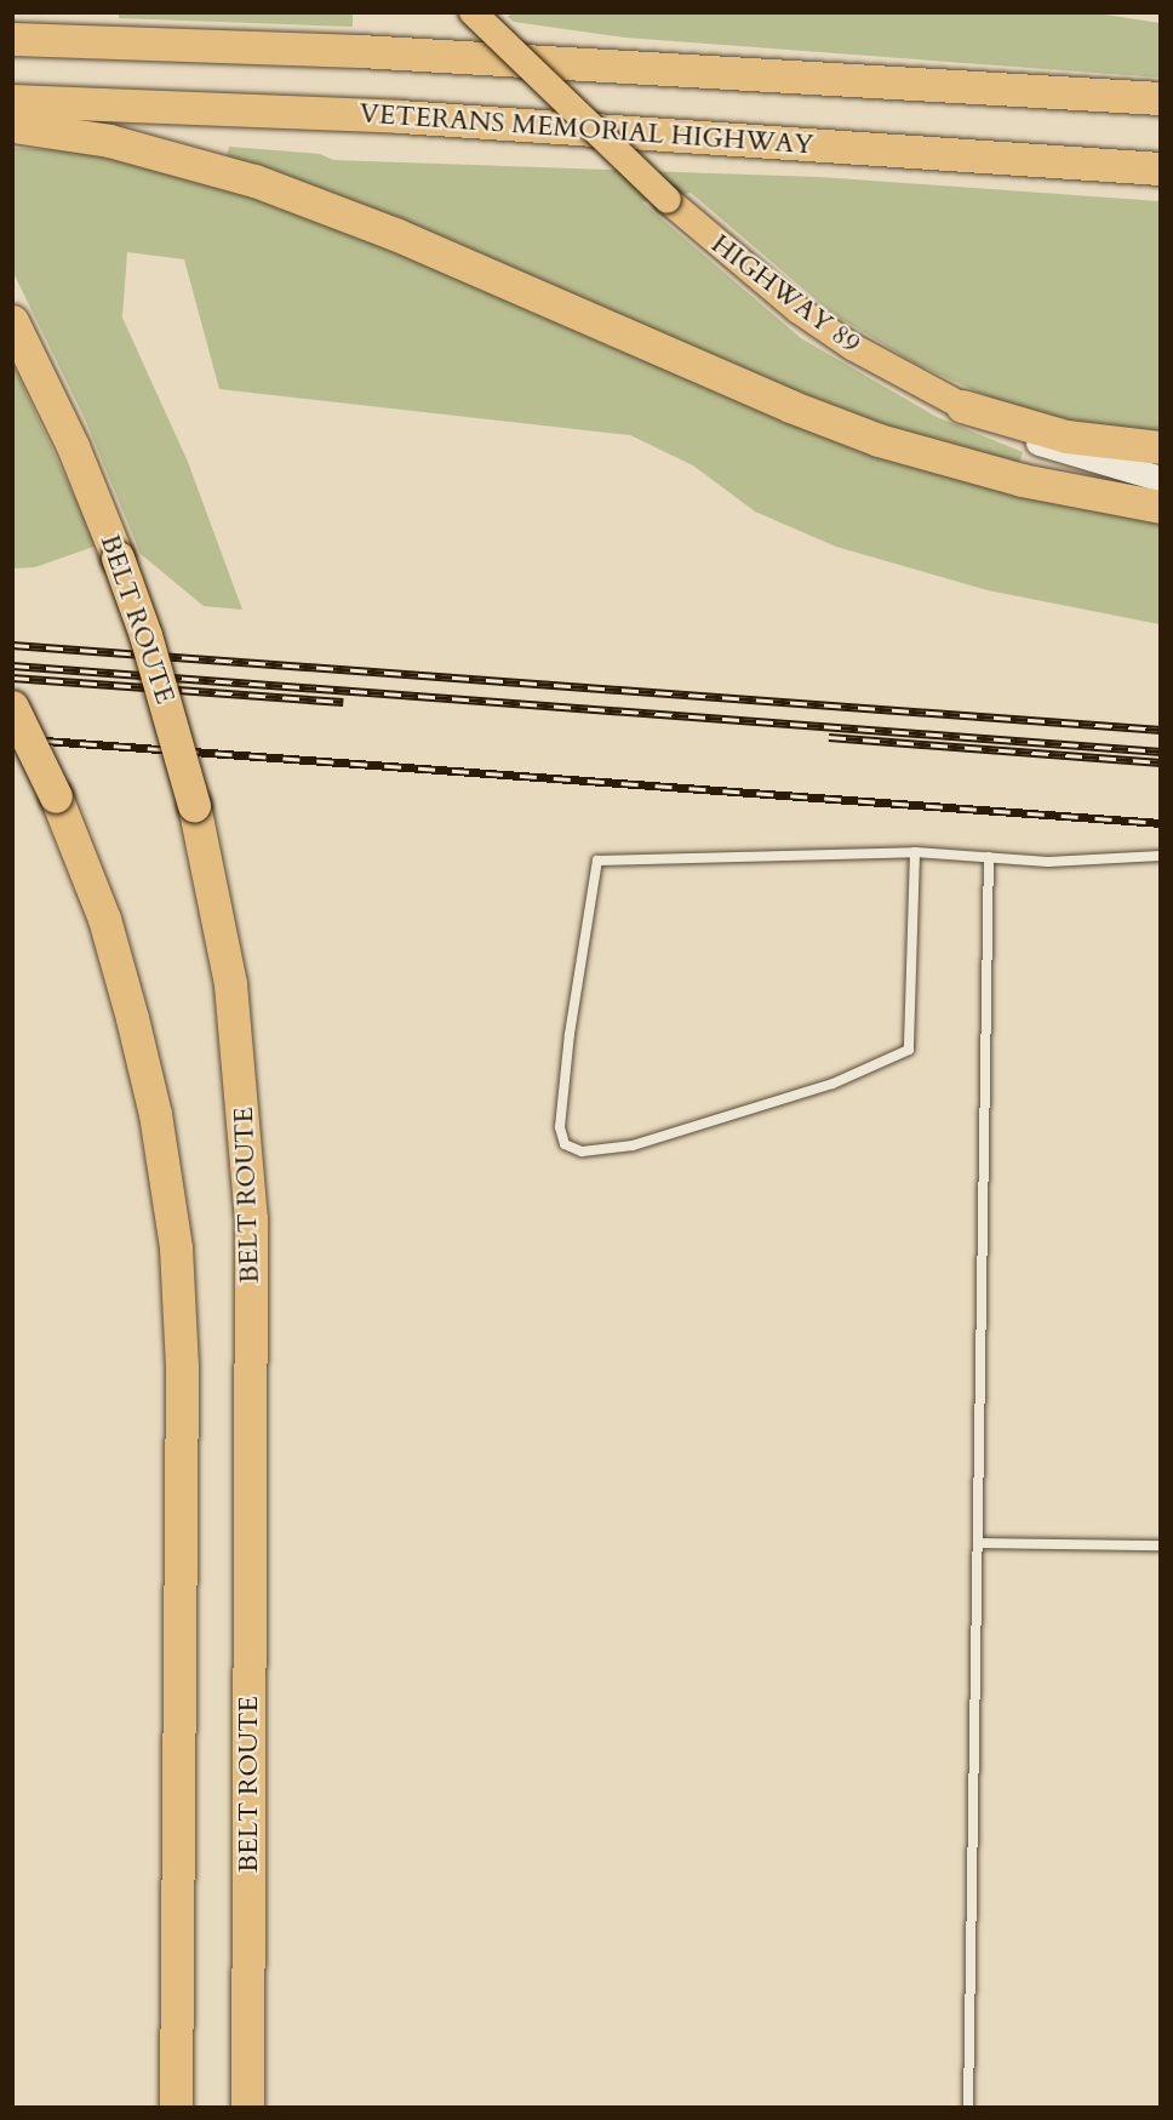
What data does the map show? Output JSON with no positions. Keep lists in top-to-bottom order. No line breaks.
{"streets":{"highway":["VETERANS MEMORIAL HIGHWAY","BELT ROUTE"],"main road":["HIGHWAY 89"]}}
